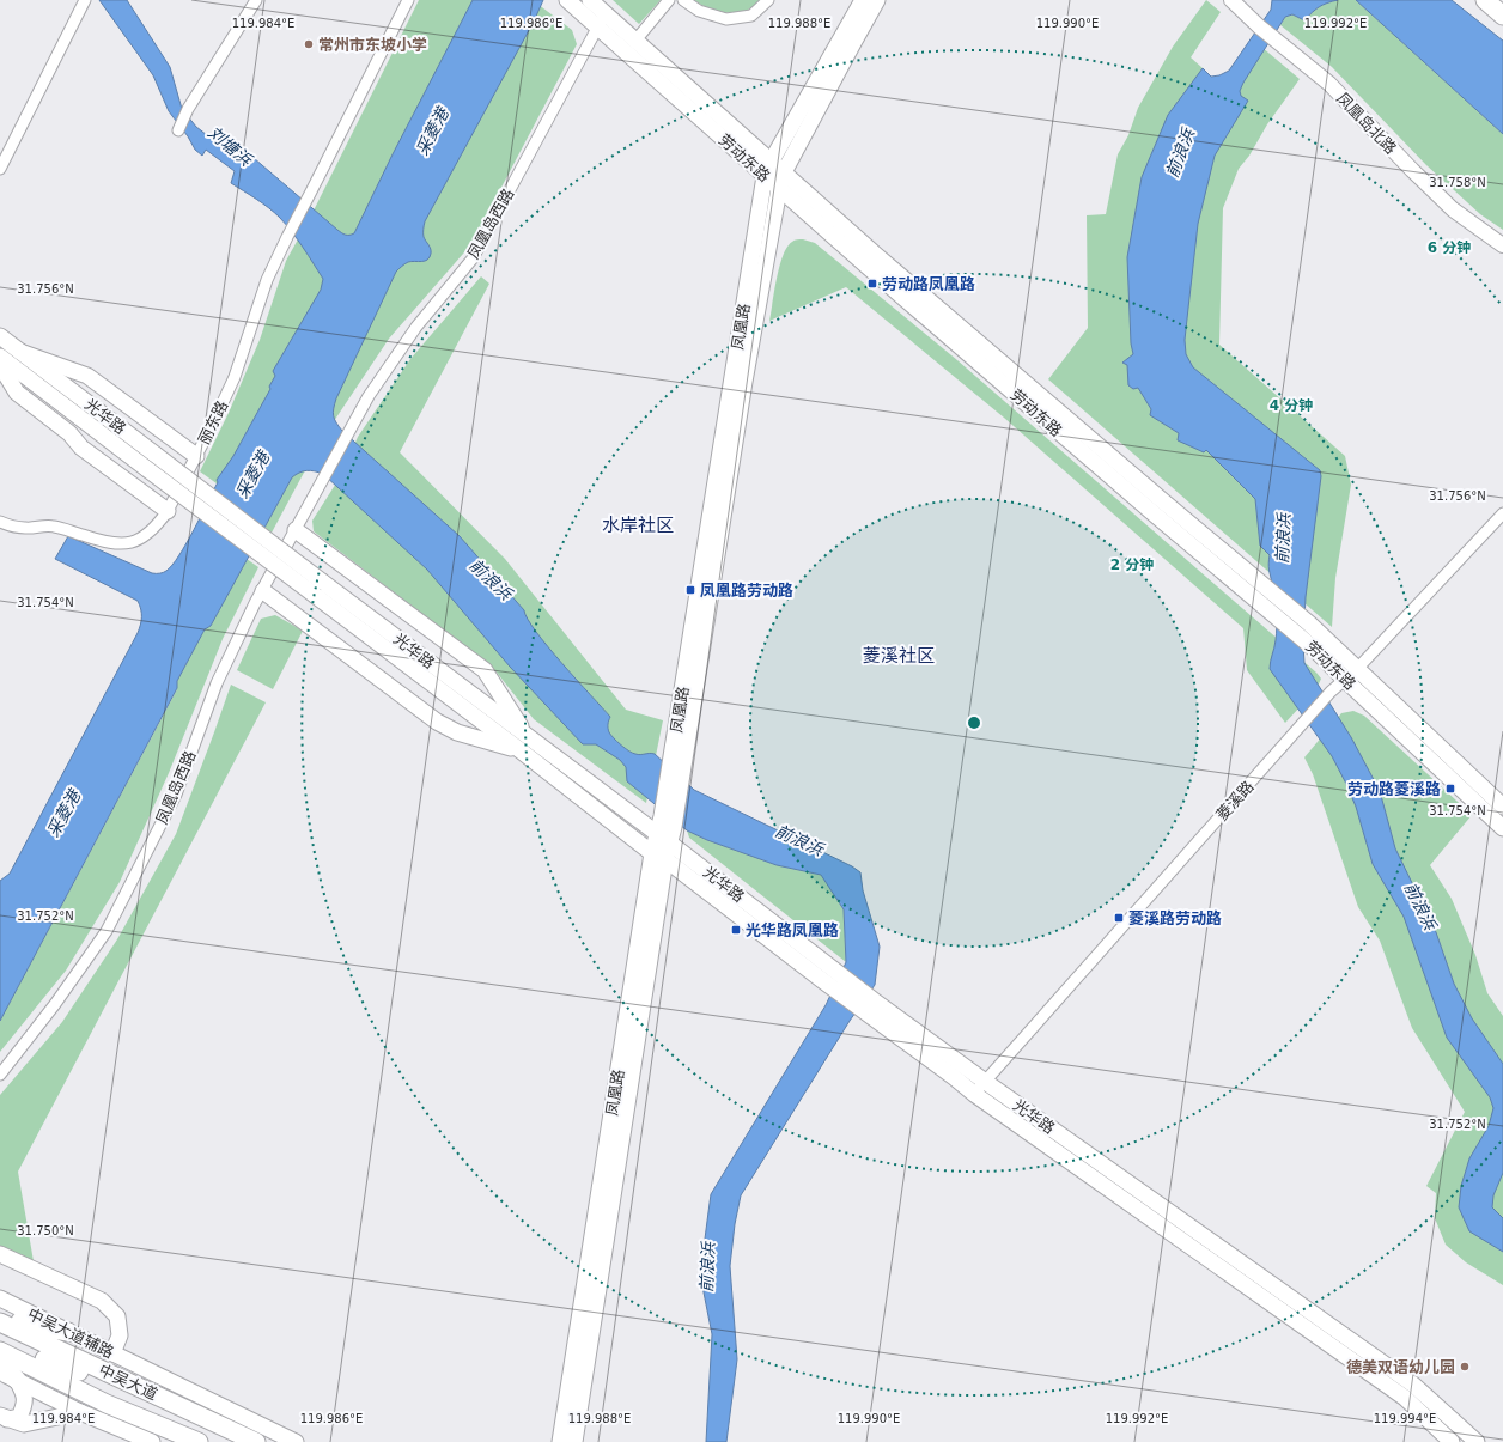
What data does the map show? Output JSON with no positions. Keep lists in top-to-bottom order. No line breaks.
{"streets":{"main road":["劳动东路","凤凰路","光华路","中吴大道辅路","中吴大道"],"street":["凤凰岛北路","凤凰岛西路","丽东路","菱溪路"]},"crossings":[["劳动东路","凤凰岛西路"],["劳动东路","凤凰路"],["劳动东路","菱溪路"],["凤凰路","光华路"],["光华路","菱溪路"]],"districts":["水岸社区","菱溪社区"],"water":["采菱港","刘塘浜","前浪浜"],"places":{"other":["常州市东坡小学","德美双语幼儿园"],"transit":["劳动路凤凰路","凤凰路劳动路","劳动路菱溪路","菱溪路劳动路","光华路凤凰路"]},"coordinates":["119.984°E","119.986°E","119.988°E","119.990°E","119.992°E","31.758°N","31.756°N","31.754°N","31.752°N","31.750°N","119.994°E"],"rings":["6 分钟","4 分钟","2 分钟"]}
